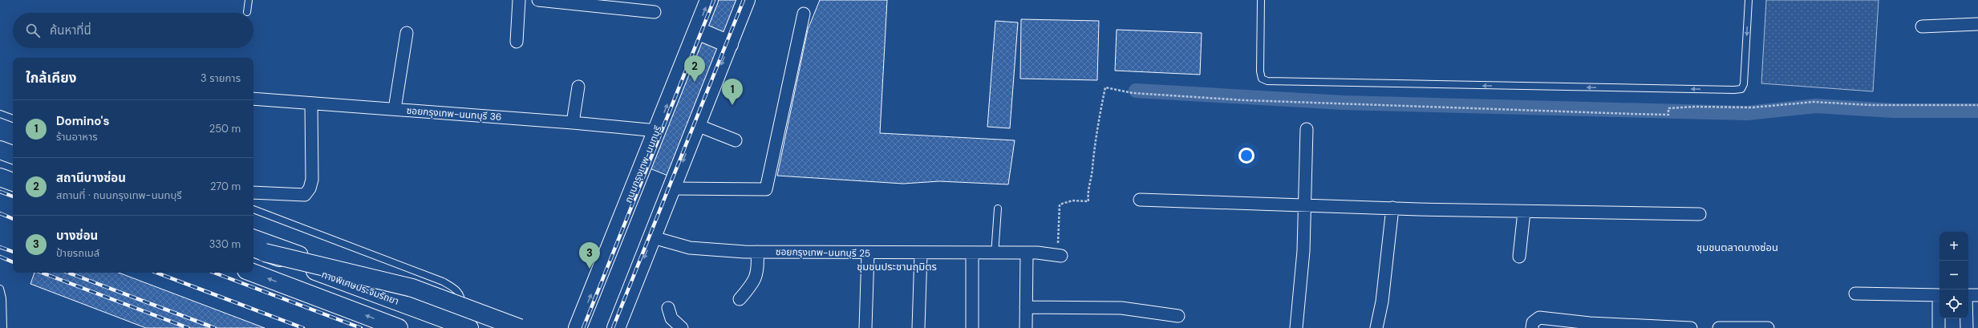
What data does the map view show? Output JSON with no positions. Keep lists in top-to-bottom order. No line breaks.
{"streets":{"main road":["ถนนกรุงเทพ-นนทบุรี","ทางพิเศษประจิมรัถยา"],"street":["ซอยกรุงเทพ-นนทบุรี 36","ซอยกรุงเทพ-นนทบุรี 25"]},"crossings":[["ซอยกรุงเทพ-นนทบุรี 36","ถนนกรุงเทพ-นนทบุรี"]],"districts":["ชุมชนตลาดบางซ่อน","ชุมชนประชานฤมิตร"],"page":{"search":"ค้นหาที่นี่","pins":["2","1","3"],"heading":["ใกล้เคียง","3 รายการ"],"list":[{"mark":"1","name":"Domino's","note":"ร้านอาหาร","value":"250 m"},{"mark":"2","name":"สถานีบางซ่อน","note":"สถานที่ · ถนนกรุงเทพ-นนทบุรี","value":"270 m"},{"mark":"3","name":"บางซ่อน","note":"ป้ายรถเมล์","value":"330 m"}],"map_buttons":["+","−"]}}
